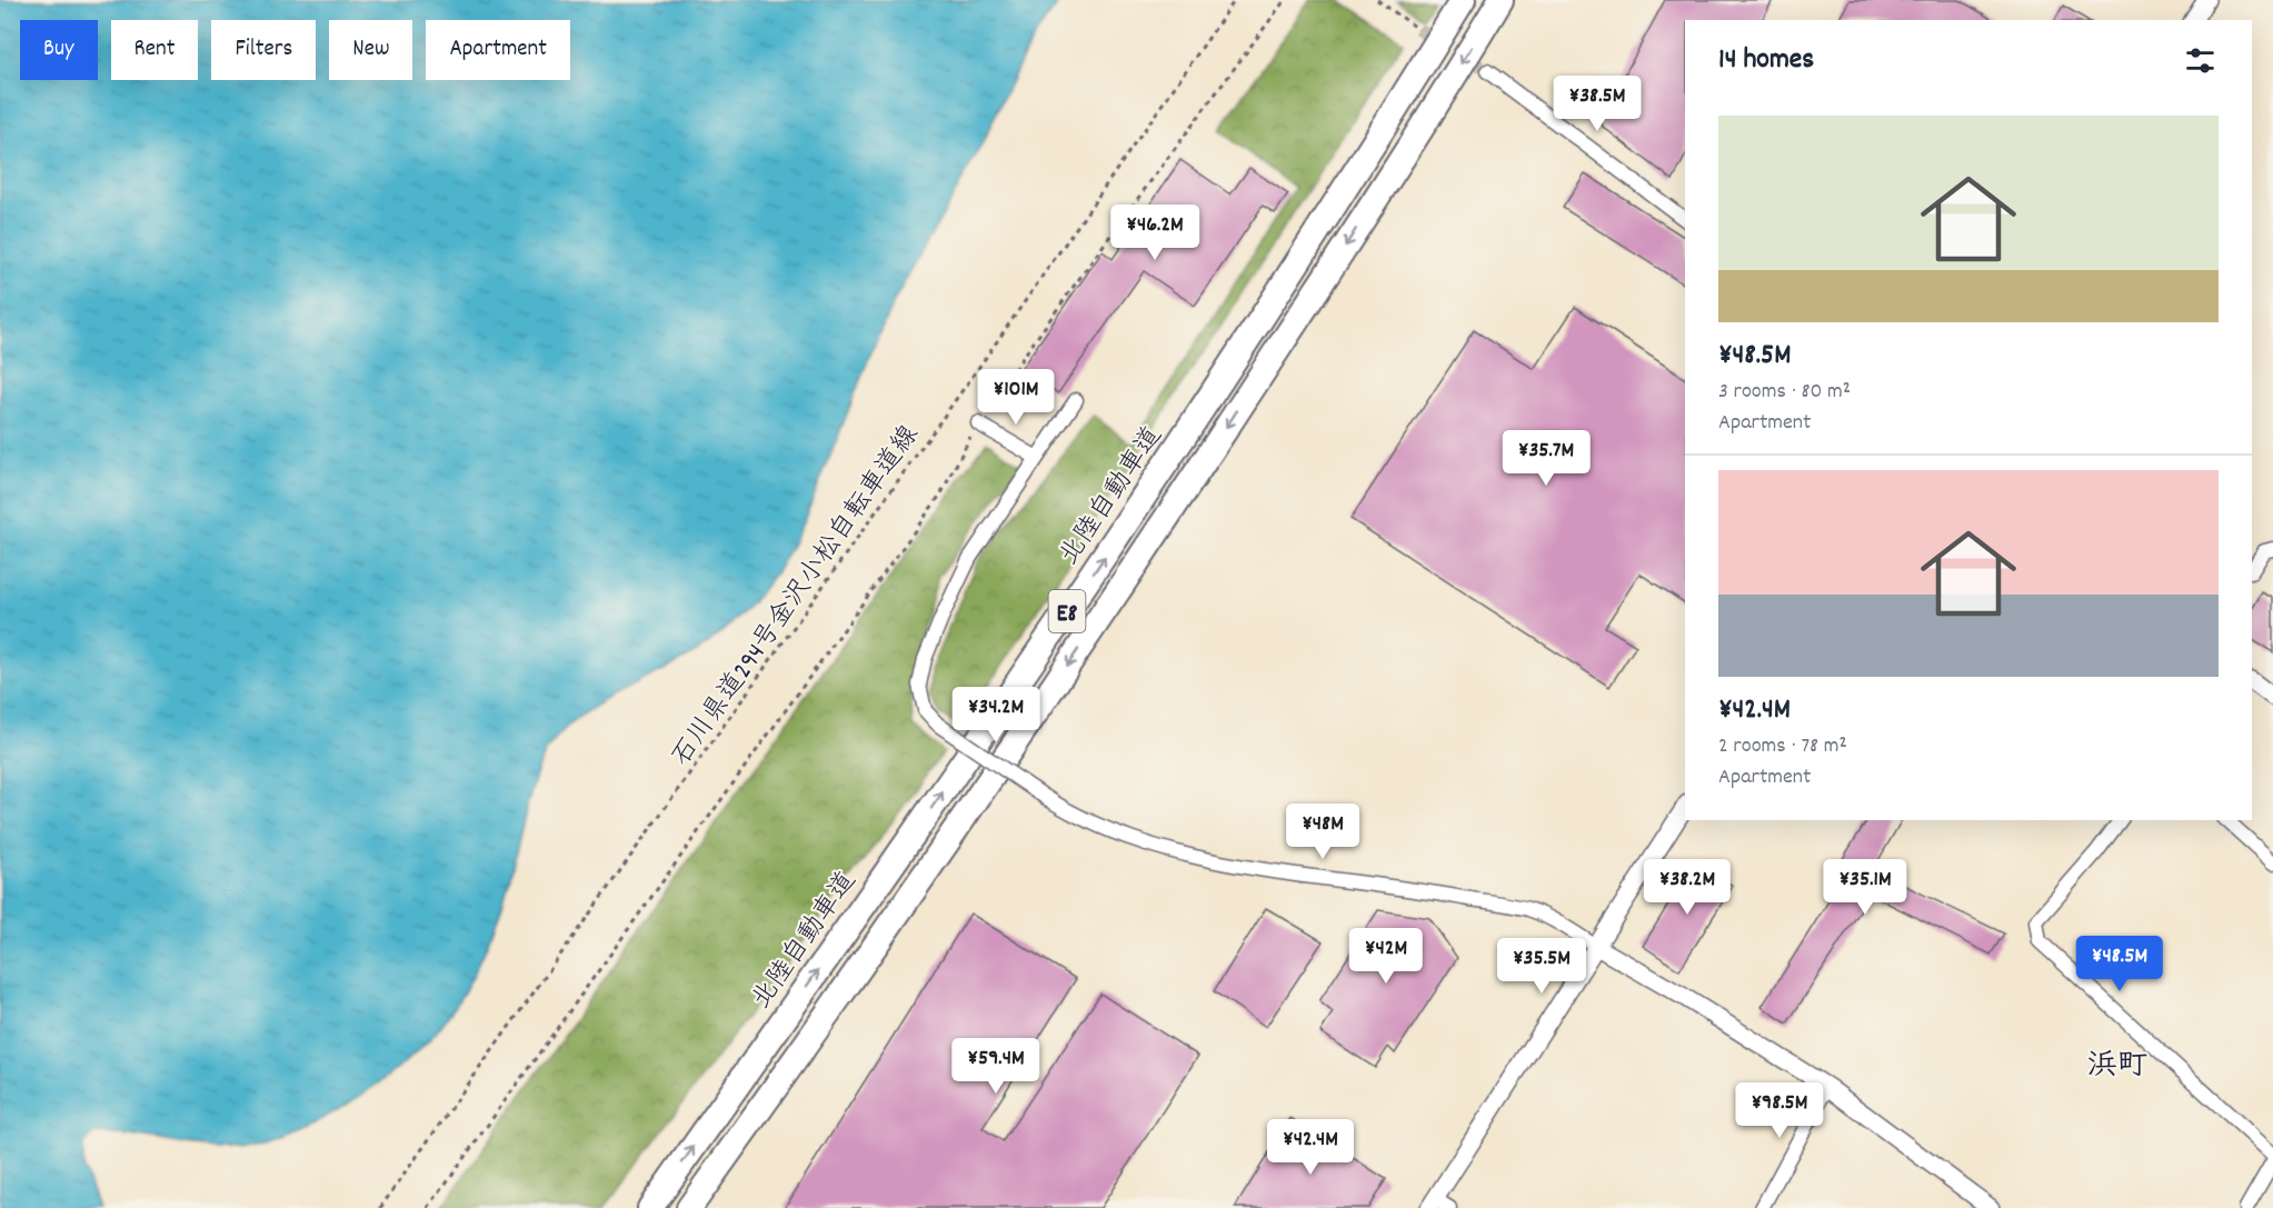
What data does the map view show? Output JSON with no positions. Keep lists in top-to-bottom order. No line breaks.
{"streets":{"highway":["北陸自動車道","E8"],"path":["石川県道294号金沢小松自転車道線"]},"districts":["浜町"],"page":{"chip":["Buy","Rent","Filters","New","Apartment"],"heading":"14 homes","price":["¥38.5M","¥46.2M","¥101M","¥35.7M","¥34.2M","¥48M","¥38.2M","¥35.1M","¥42M","¥48.5M","¥35.5M","¥59.4M","¥98.5M","¥42.4M"],"list":[{"name":"¥48.5M","note":"3 rooms · 80 m² · Apartment"},{"name":"¥42.4M","note":"2 rooms · 78 m² · Apartment"}]}}
